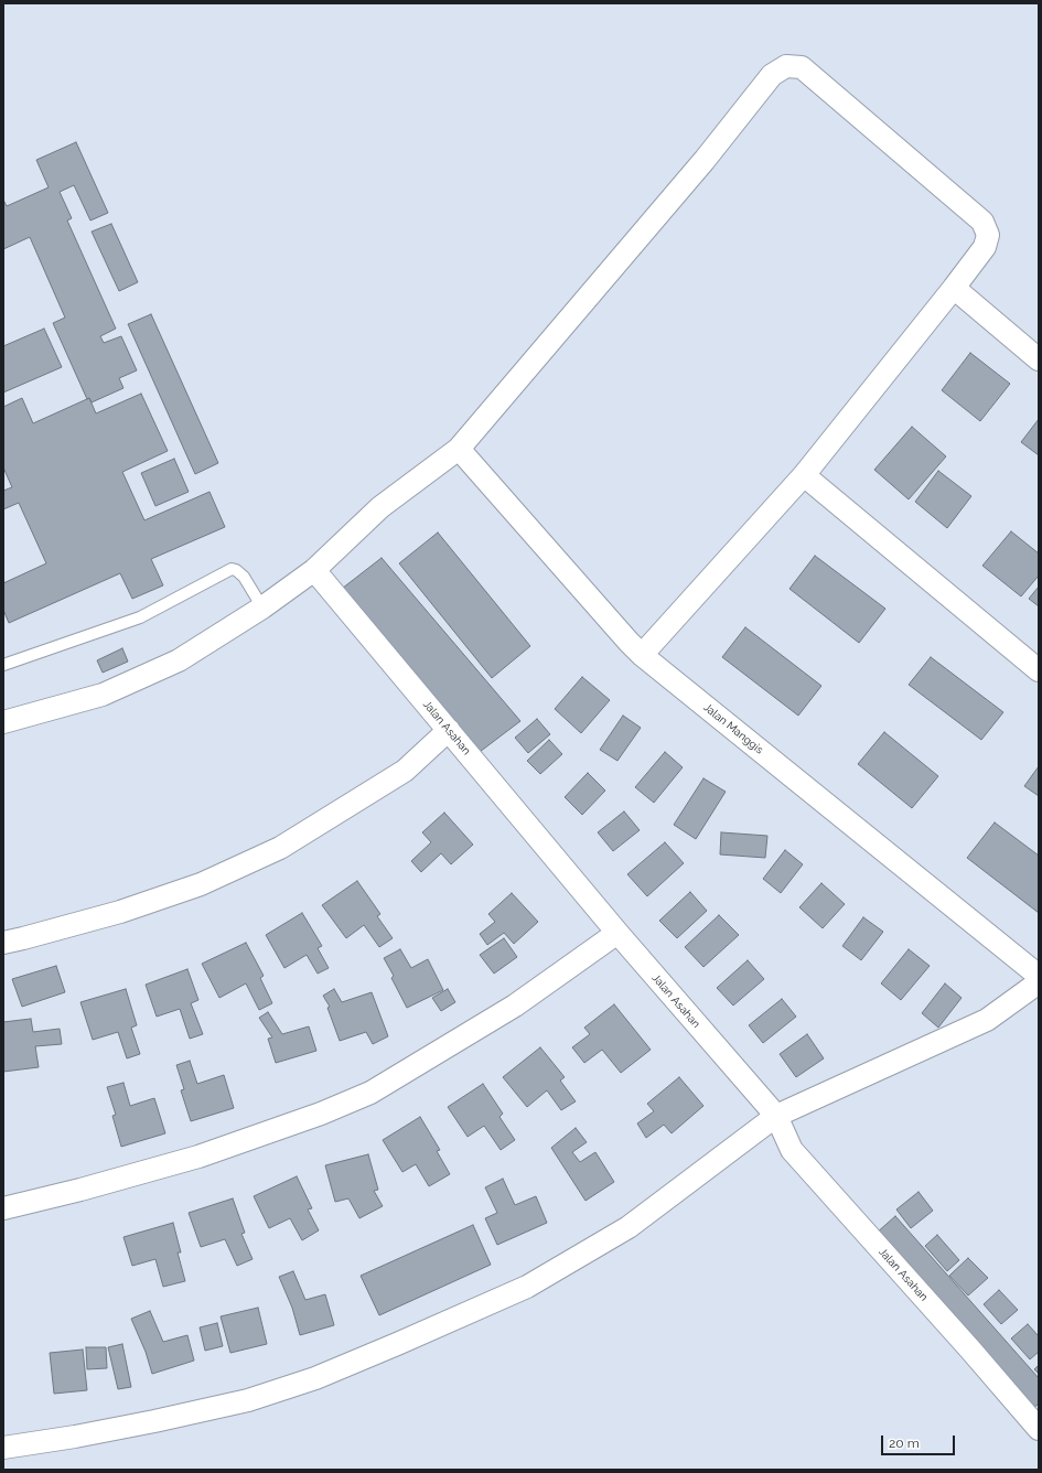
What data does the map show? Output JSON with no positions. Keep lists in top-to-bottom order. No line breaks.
{"streets":{"street":["Jalan Asahan","Jalan Manggis"]},"scale_bar":"20 m"}
